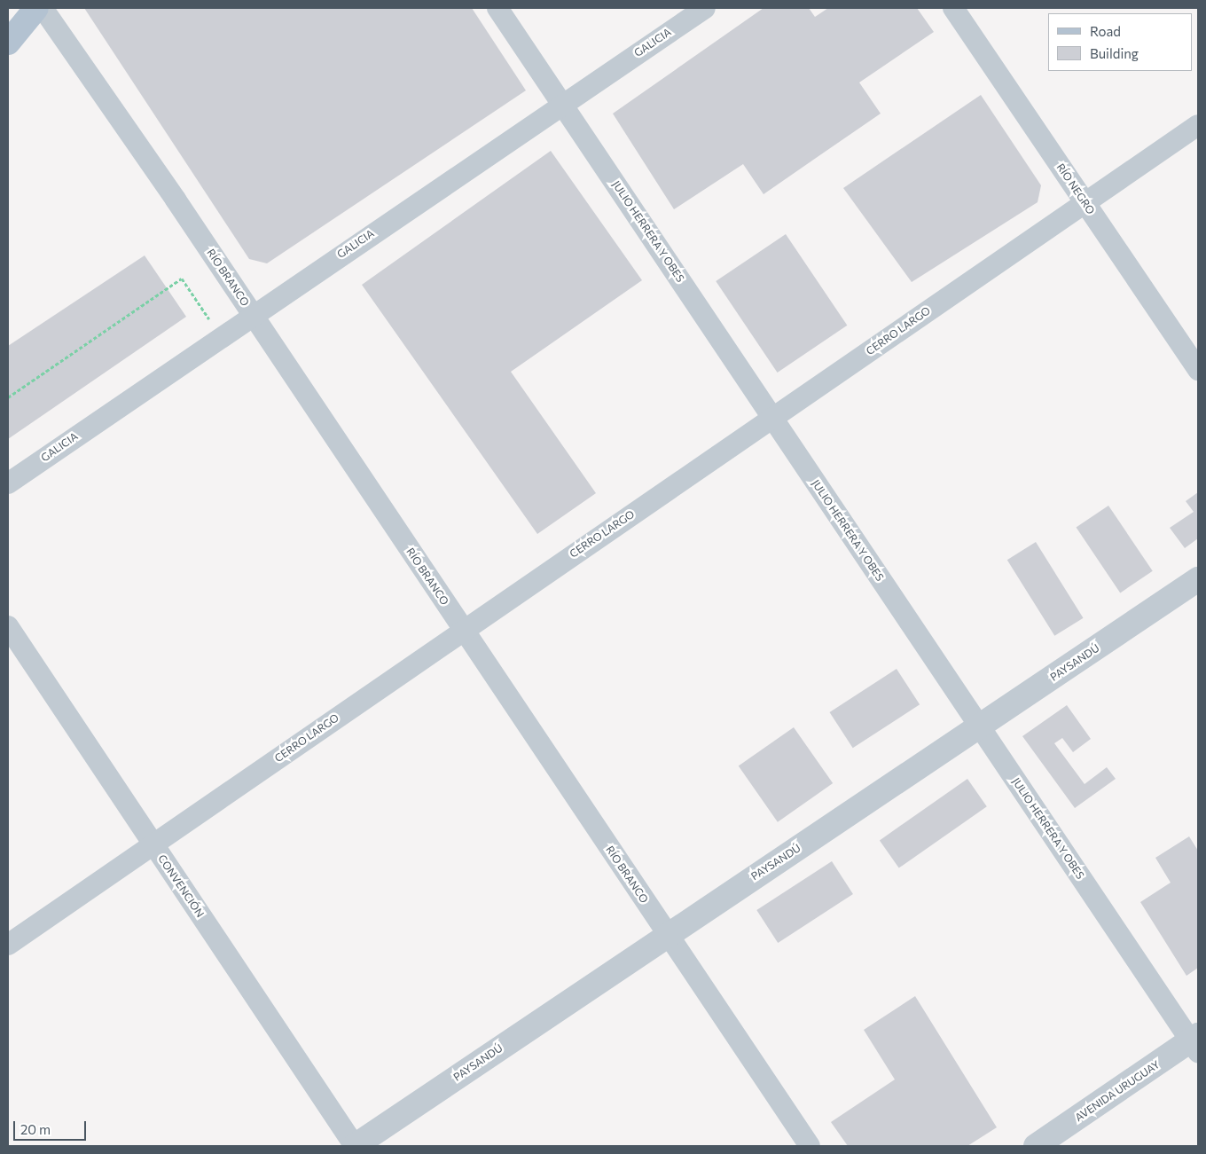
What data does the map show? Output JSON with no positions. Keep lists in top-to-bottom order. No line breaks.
{"streets":{"street":["GALICIA","RÍO NEGRO","JULIO HERRERA Y OBES","RÍO BRANCO","CERRO LARGO","PAYSANDÚ","CONVENCIÓN","AVENIDA URUGUAY"]},"crossings":[["GALICIA","JULIO HERRERA Y OBES"],["GALICIA","RÍO BRANCO"],["RÍO NEGRO","CERRO LARGO"],["JULIO HERRERA Y OBES","CERRO LARGO"],["JULIO HERRERA Y OBES","PAYSANDÚ"],["JULIO HERRERA Y OBES","AVENIDA URUGUAY"],["RÍO BRANCO","CERRO LARGO"],["RÍO BRANCO","PAYSANDÚ"],["CERRO LARGO","CONVENCIÓN"],["PAYSANDÚ","CONVENCIÓN"]],"legend":["Road","Building"],"scale_bar":"20 m"}
